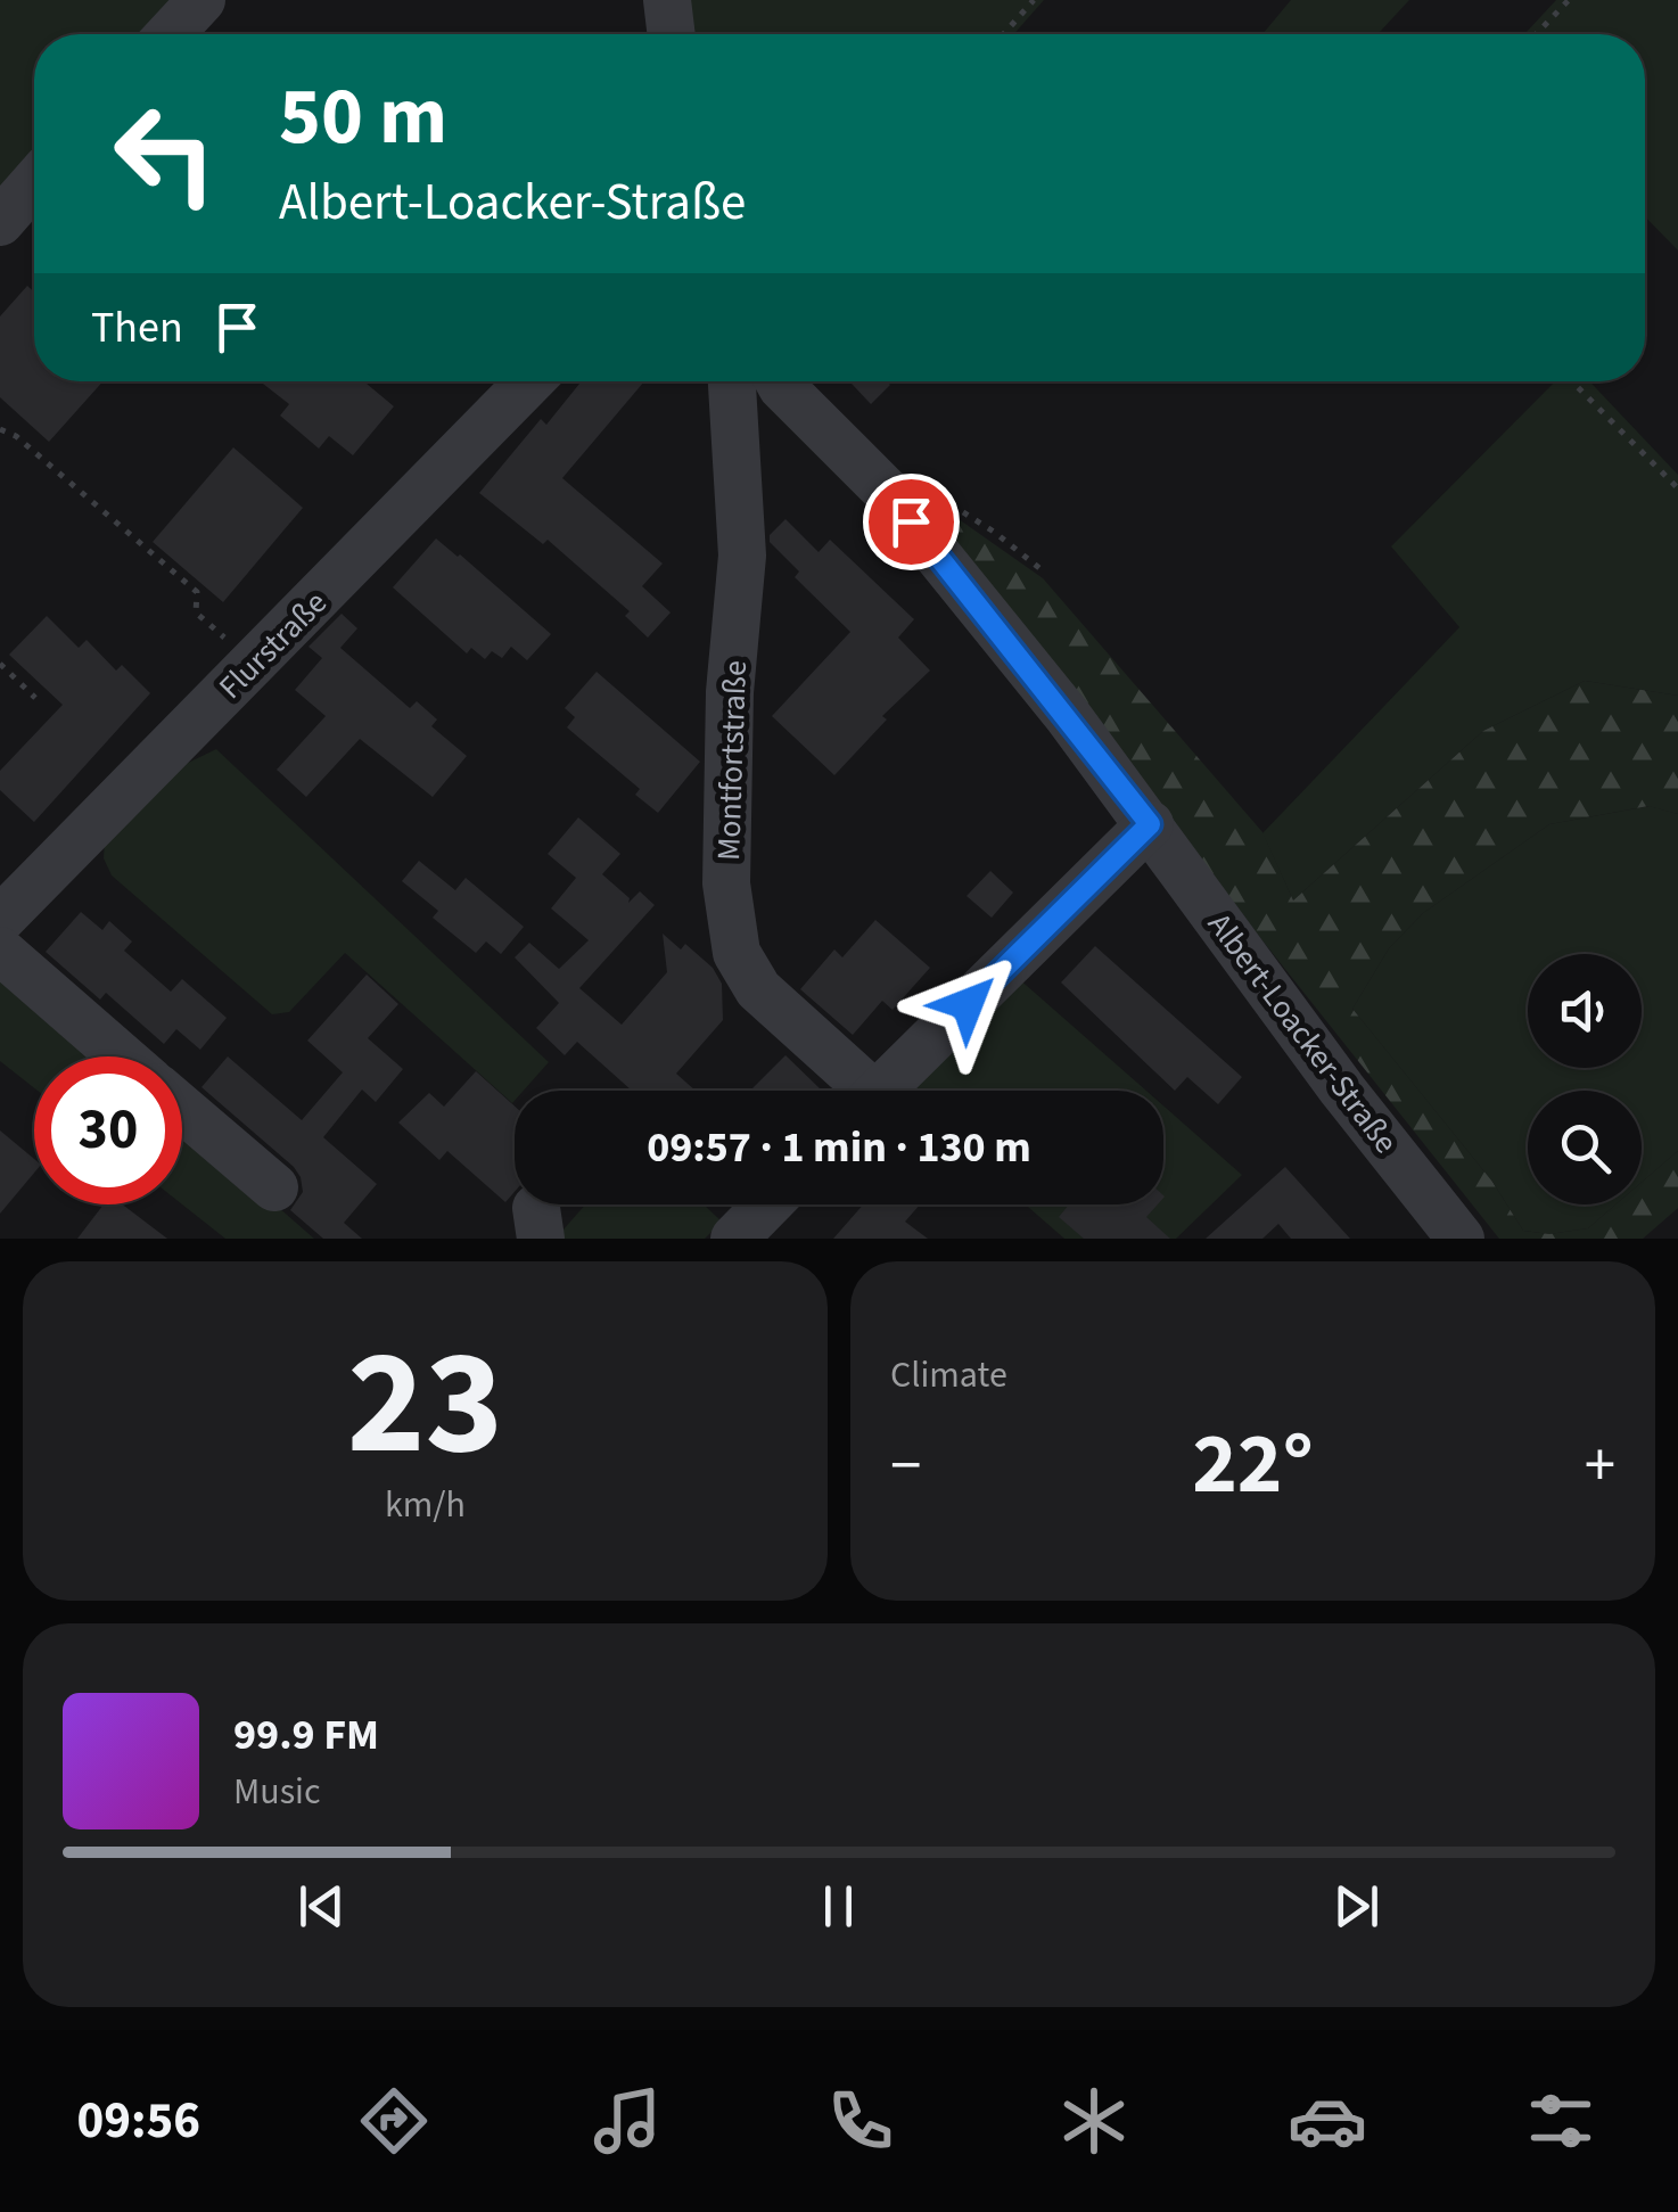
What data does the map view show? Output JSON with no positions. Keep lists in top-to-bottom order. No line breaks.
{"streets":{"street":["Flurstraße","Montfortstraße","Albert-Loacker-Straße"]},"page":{"turn":["50 m","Albert-Loacker-Straße"],"then":"Then","limit":"30","trip":"09:57 · 1 min · 130 m","tile":[["23","km/h"],"Climate"],"heat":["−","22°","+"],"song":["99.9 FM","Music"],"tabs":"09:56"}}
